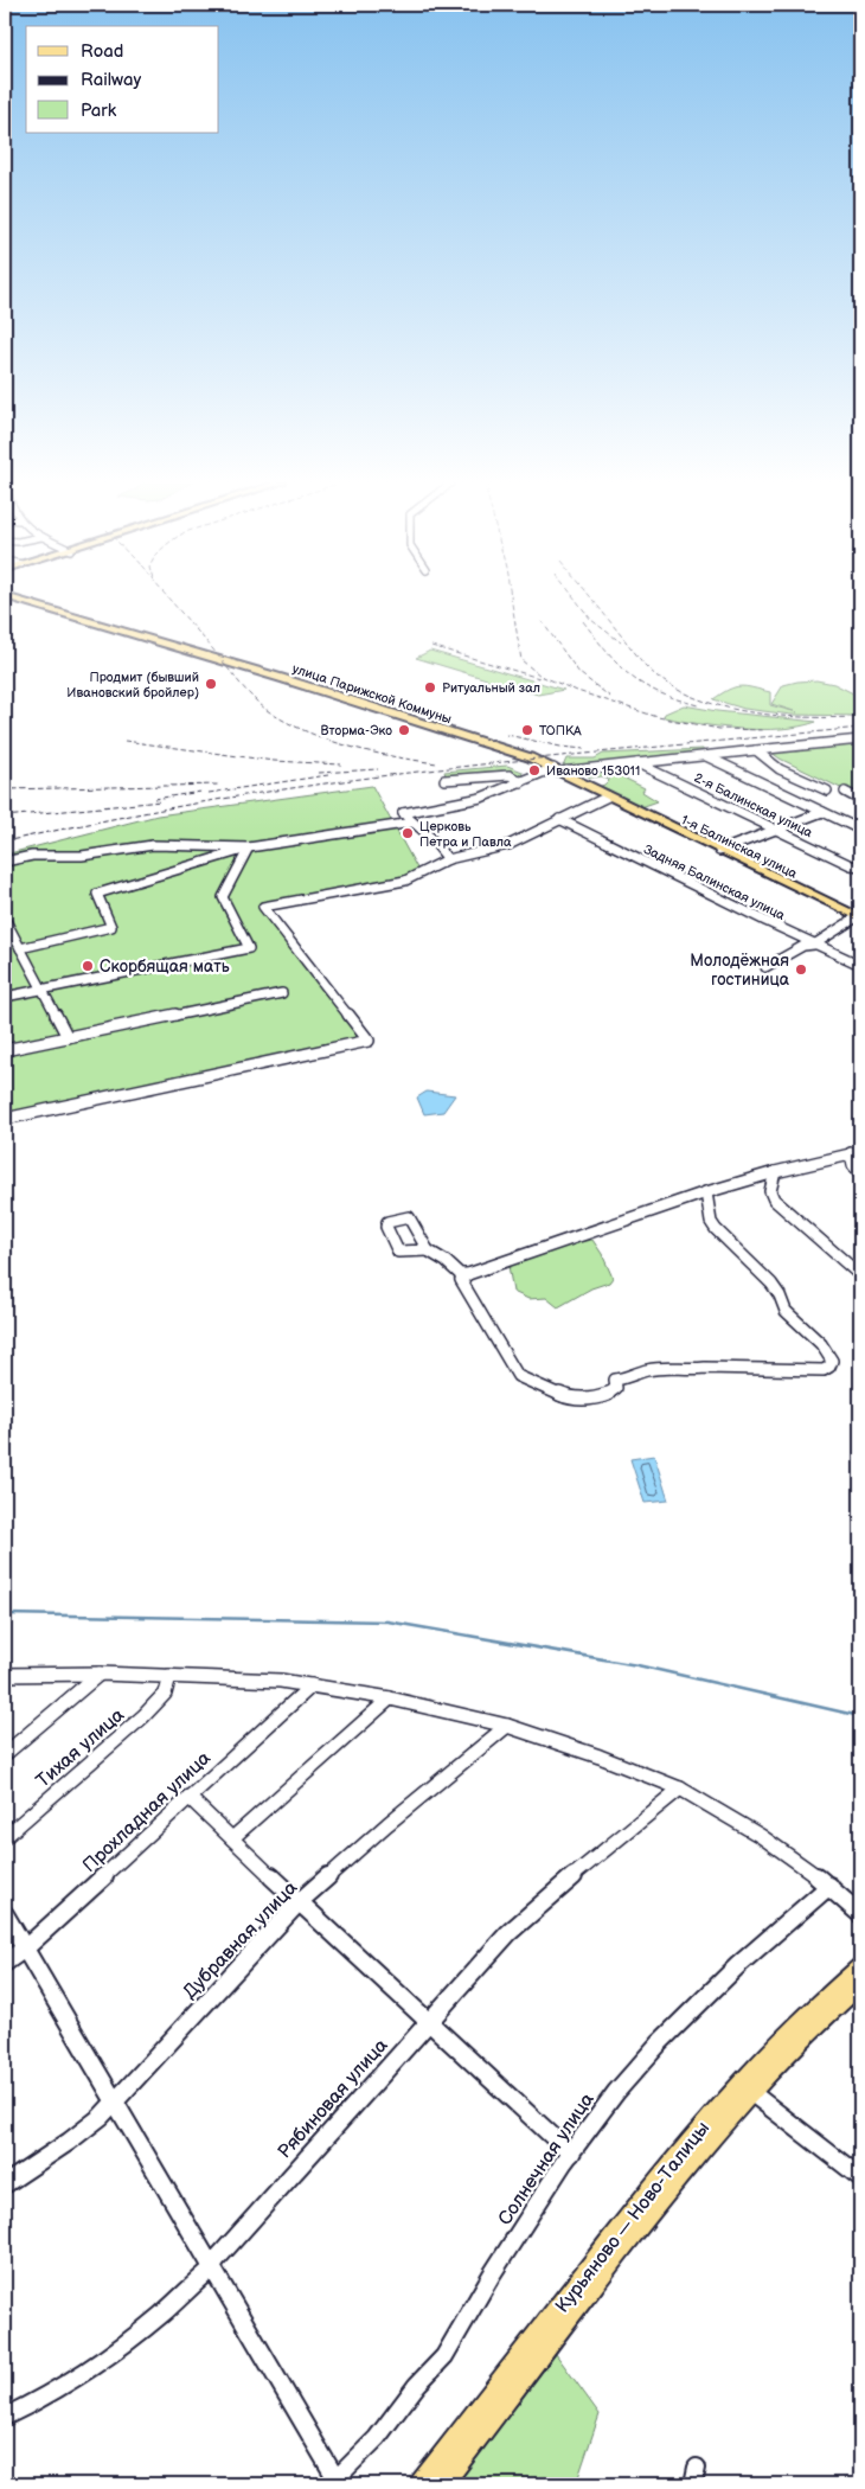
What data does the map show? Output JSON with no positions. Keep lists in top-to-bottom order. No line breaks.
{"streets":{"main road":["улица Парижской Коммуны","1-я Балинская улица","Курьяново — Ново-Талицы"],"street":["2-я Балинская улица","Задняя Балинская улица","Тихая улица","Прохладная улица","Дубравная улица","Рябиновая улица","Солнечная улица"]},"crossings":[["улица Парижской Коммуны","1-я Балинская улица"]],"places":["Продмит (бывший Ивановский бройлер)","Ритуальный зал","Вторма-Эко","ТОПКА","Иваново 153011","Церковь Петра и Павла","Скорбящая мать","Молодёжная гостиница"],"legend":["Road","Railway","Park"]}
